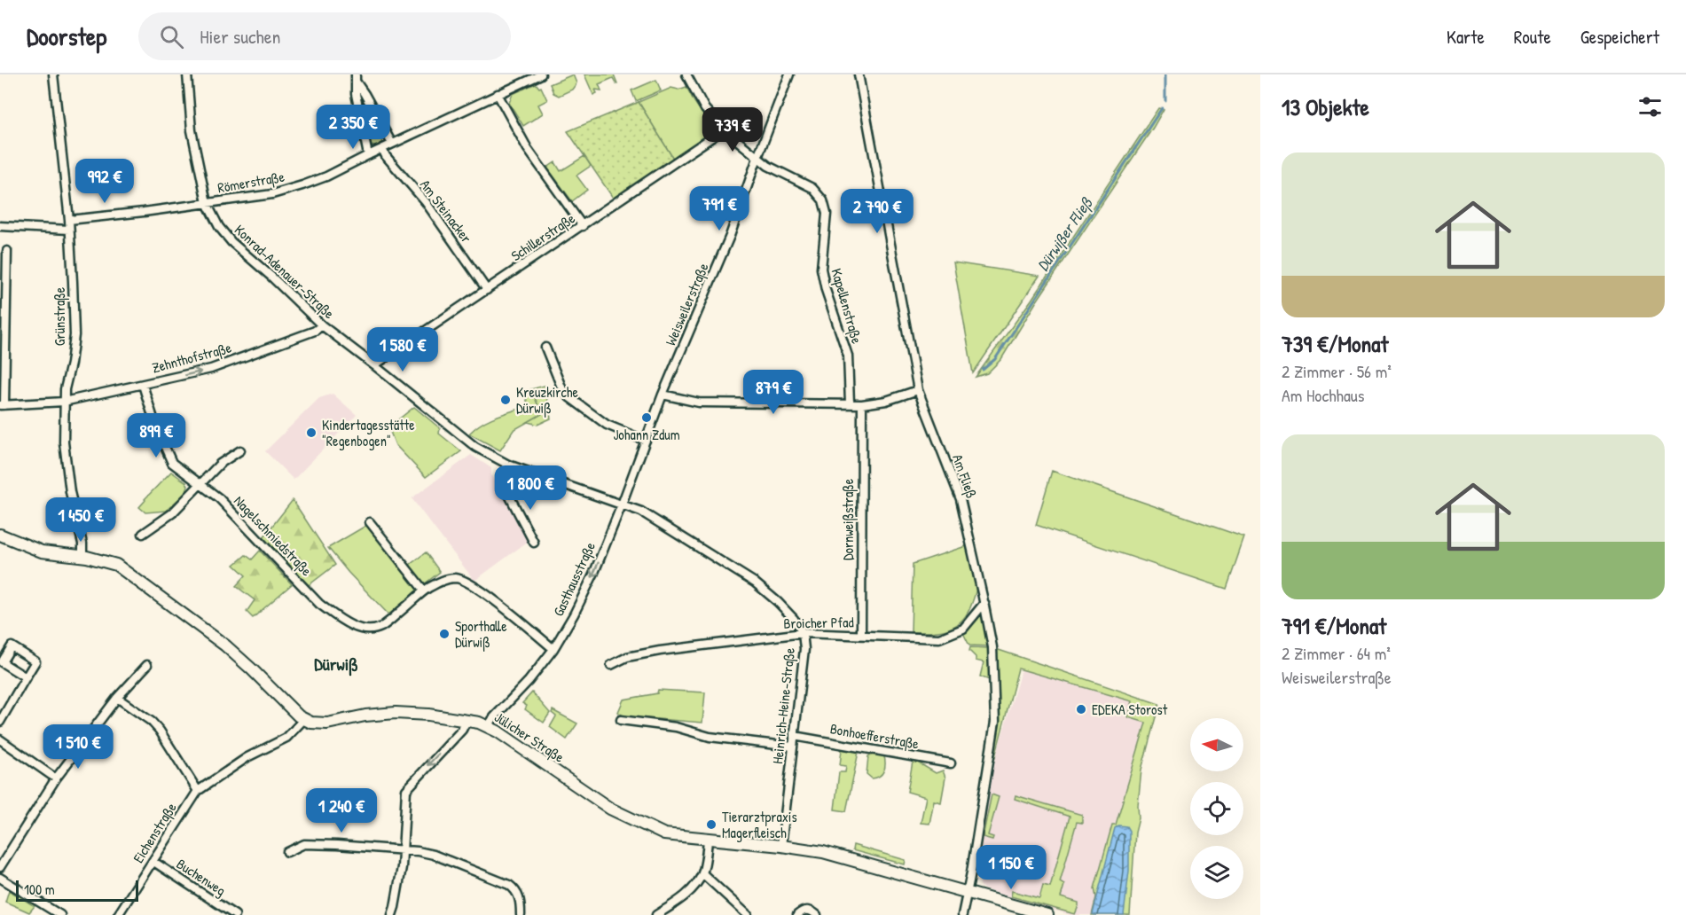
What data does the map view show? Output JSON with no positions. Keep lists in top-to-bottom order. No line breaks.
{"streets":{"street":["Römerstraße","Am Steinacker","Schillerstraße","Konrad-Adenauer-Straße","Weisweilerstraße","Kapellenstraße","Grünstraße","Zehnthofstraße","Am Fließ","Dornweißstraße","Nagelschmiedstraße","Gasthausstraße","Broicher Pfad","Heinrich-Heine-Straße","Bonhoefferstraße","Jülicher Straße","Eichenstraße","Buchenweg"]},"crossings":[["Römerstraße","Am Steinacker"],["Römerstraße","Konrad-Adenauer-Straße"],["Römerstraße","Grünstraße"],["Am Steinacker","Schillerstraße"],["Schillerstraße","Konrad-Adenauer-Straße"],["Schillerstraße","Kapellenstraße"],["Konrad-Adenauer-Straße","Zehnthofstraße"],["Konrad-Adenauer-Straße","Gasthausstraße"],["Konrad-Adenauer-Straße","Heinrich-Heine-Straße"],["Weisweilerstraße","Kapellenstraße"],["Weisweilerstraße","Gasthausstraße"],["Grünstraße","Zehnthofstraße"],["Zehnthofstraße","Nagelschmiedstraße"],["Am Fließ","Broicher Pfad"],["Am Fließ","Jülicher Straße"],["Dornweißstraße","Broicher Pfad"],["Nagelschmiedstraße","Gasthausstraße"],["Gasthausstraße","Heinrich-Heine-Straße"],["Gasthausstraße","Jülicher Straße"],["Broicher Pfad","Heinrich-Heine-Straße"],["Heinrich-Heine-Straße","Bonhoefferstraße"],["Heinrich-Heine-Straße","Jülicher Straße"],["Jülicher Straße","Eichenstraße"],["Eichenstraße","Buchenweg"]],"one_way":["Zehnthofstraße","Gasthausstraße"],"districts":["Dürwiß"],"water":["Dürwißer Fließ"],"places":["Kreuzkirche Dürwiß","Johann Zdum","Kindertagesstätte \"Regenbogen\"","Sporthalle Dürwiß","EDEKA Storost","Tierarztpraxis Magerfleisch"],"scale_bar":"100 m","north":"left","page":{"header":"Doorstep","search":"Hier suchen","nav":["Karte","Route","Gespeichert"],"heading":"13 Objekte","price":["2 350 €","739 €","992 €","791 €","2 790 €","1 580 €","879 €","899 €","1 800 €","1 450 €","1 510 €","1 240 €","1 150 €"],"list":[{"name":"739 €/Monat","note":"2 Zimmer · 56 m² · Am Hochhaus"},{"name":"791 €/Monat","note":"2 Zimmer · 64 m² · Weisweilerstraße"}],"scale":"100 m"}}
